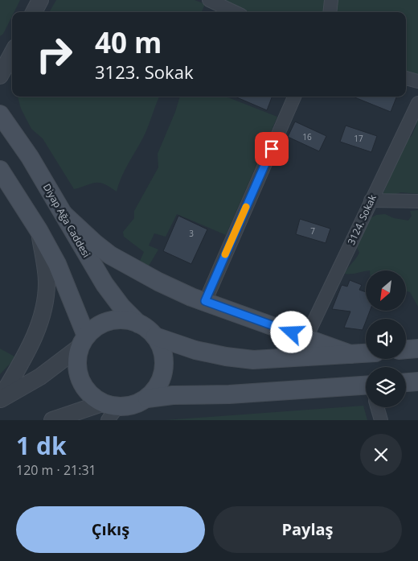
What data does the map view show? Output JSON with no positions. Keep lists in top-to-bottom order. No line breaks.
{"streets":{"main road":["Diyap Ağa Caddesi"],"street":["3124. Sokak"]},"house_numbers":["16","17","7","3"],"north":"bottom left","page":{"turn":["40 m","3123. Sokak"],"heading":["1 dk","120 m · 21:31"],"buttons":["Çıkış","Paylaş"]}}
